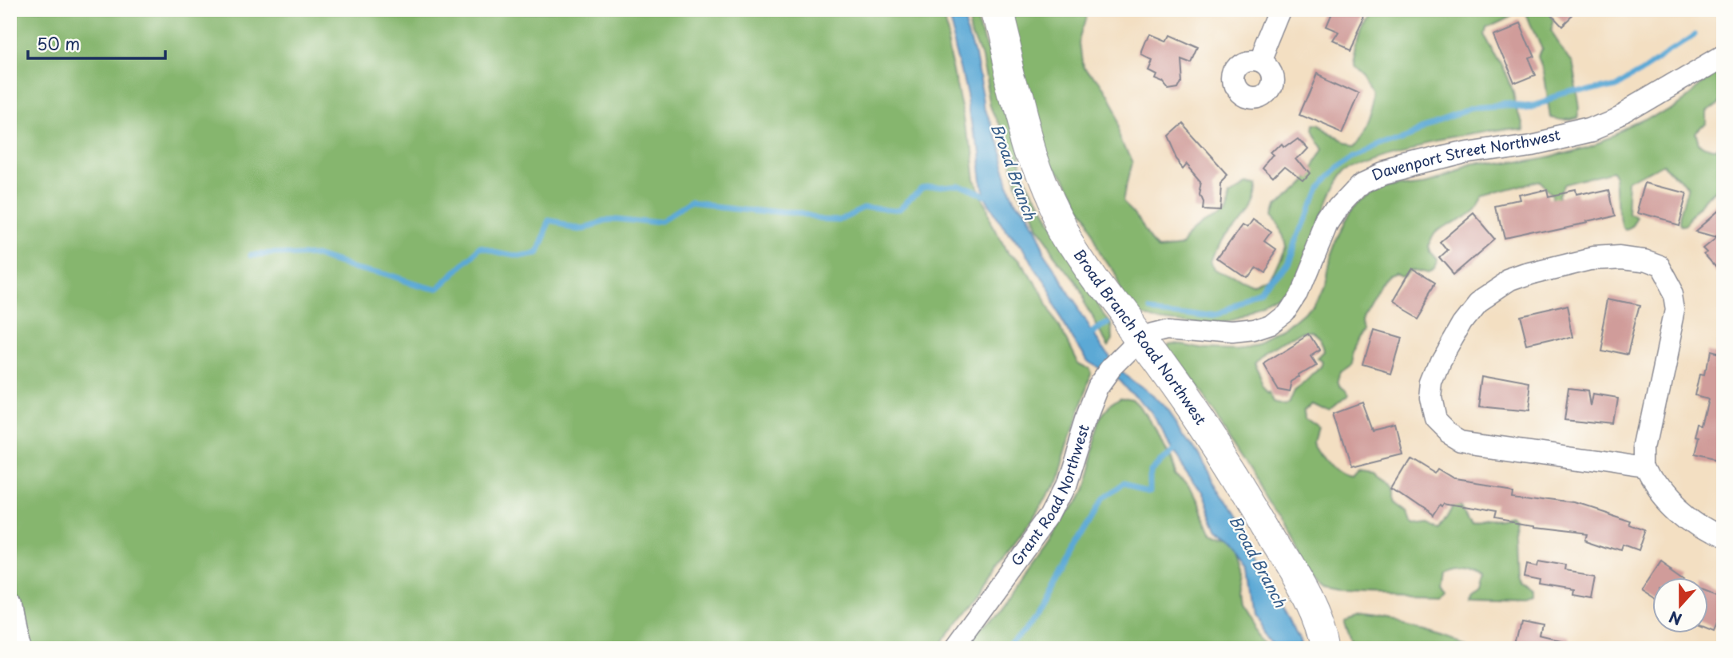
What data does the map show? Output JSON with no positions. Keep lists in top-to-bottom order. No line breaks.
{"streets":{"main road":["Broad Branch Road Northwest"],"street":["Davenport Street Northwest","Grant Road Northwest"]},"crossings":[["Davenport Street Northwest","Broad Branch Road Northwest"],["Davenport Street Northwest","Grant Road Northwest"],["Broad Branch Road Northwest","Grant Road Northwest"]],"water":["Broad Branch"],"scale_bar":"50 m","north":"bottom"}
